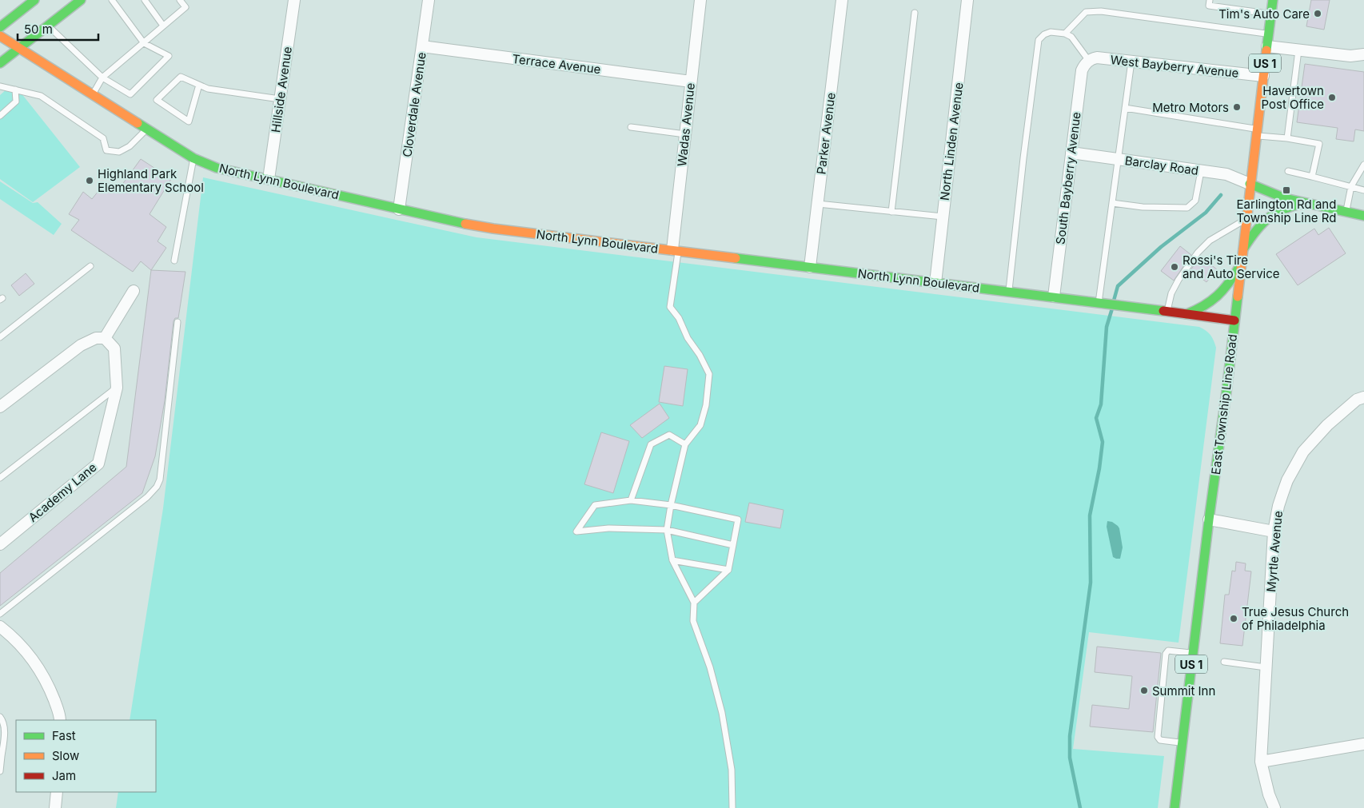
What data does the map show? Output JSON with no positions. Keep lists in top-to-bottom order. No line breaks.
{"streets":{"main road":["US 1","North Lynn Boulevard","East Township Line Road"],"street":["Terrace Avenue","West Bayberry Avenue","Hillside Avenue","Cloverdale Avenue","Wadas Avenue","Parker Avenue","North Linden Avenue","Barclay Road","South Bayberry Avenue","Academy Lane","Myrtle Avenue"]},"crossings":[["Terrace Avenue","Cloverdale Avenue"],["Terrace Avenue","Wadas Avenue"],["West Bayberry Avenue","South Bayberry Avenue"],["West Bayberry Avenue","East Township Line Road"],["Hillside Avenue","North Lynn Boulevard"],["Cloverdale Avenue","North Lynn Boulevard"],["Wadas Avenue","North Lynn Boulevard"],["Parker Avenue","North Lynn Boulevard"],["North Linden Avenue","North Lynn Boulevard"],["Barclay Road","South Bayberry Avenue"],["Barclay Road","East Township Line Road"],["South Bayberry Avenue","North Lynn Boulevard"],["North Lynn Boulevard","East Township Line Road"]],"places":{"other":["Tim's Auto Care","Havertown Post Office","Metro Motors","Highland Park Elementary School","Rossi's Tire and Auto Service","True Jesus Church of Philadelphia","Summit Inn"],"transit":["Earlington Rd and Township Line Rd"]},"legend":["Fast","Slow","Jam"],"scale_bar":"50 m"}
